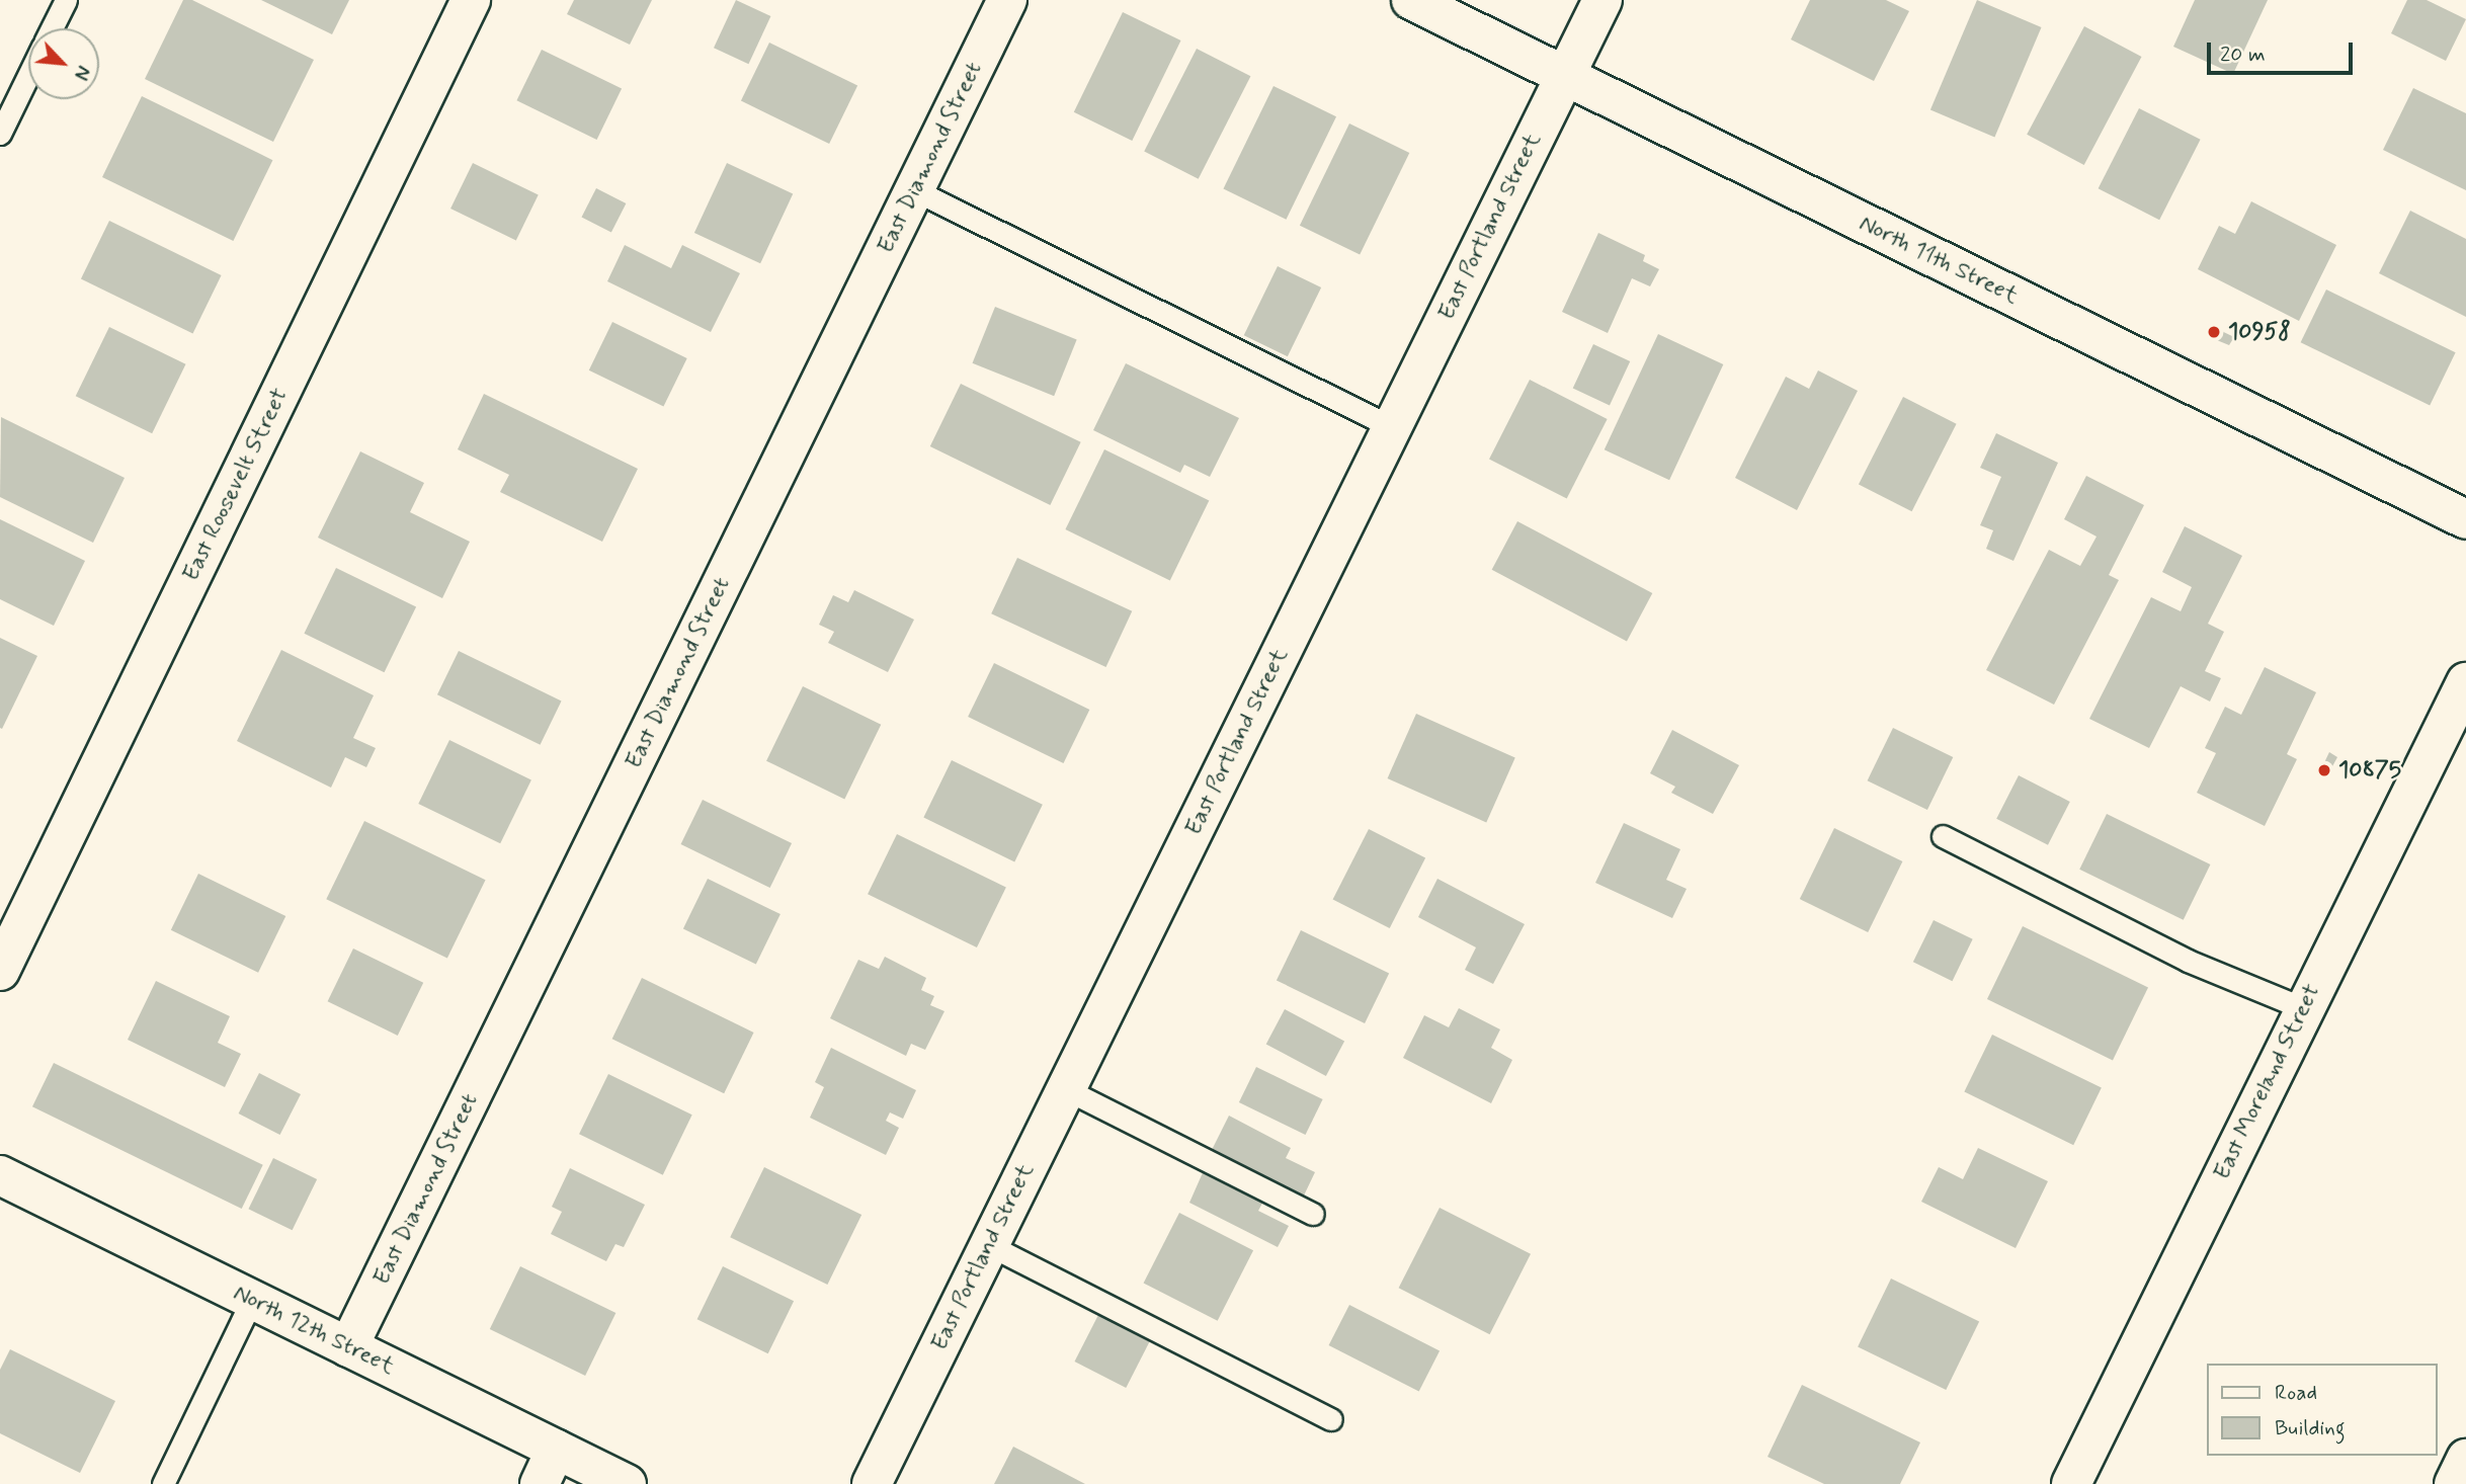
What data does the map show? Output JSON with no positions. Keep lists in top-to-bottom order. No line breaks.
{"streets":{"main road":["East Diamond Street","East Portland Street","North 11th Street","East Roosevelt Street","East Moreland Street","North 12th Street"]},"crossings":[["East Diamond Street","North 12th Street"],["East Portland Street","North 11th Street"]],"places":["10958","10875"],"legend":["Road","Building"],"scale_bar":"20 m","north":"bottom right"}
